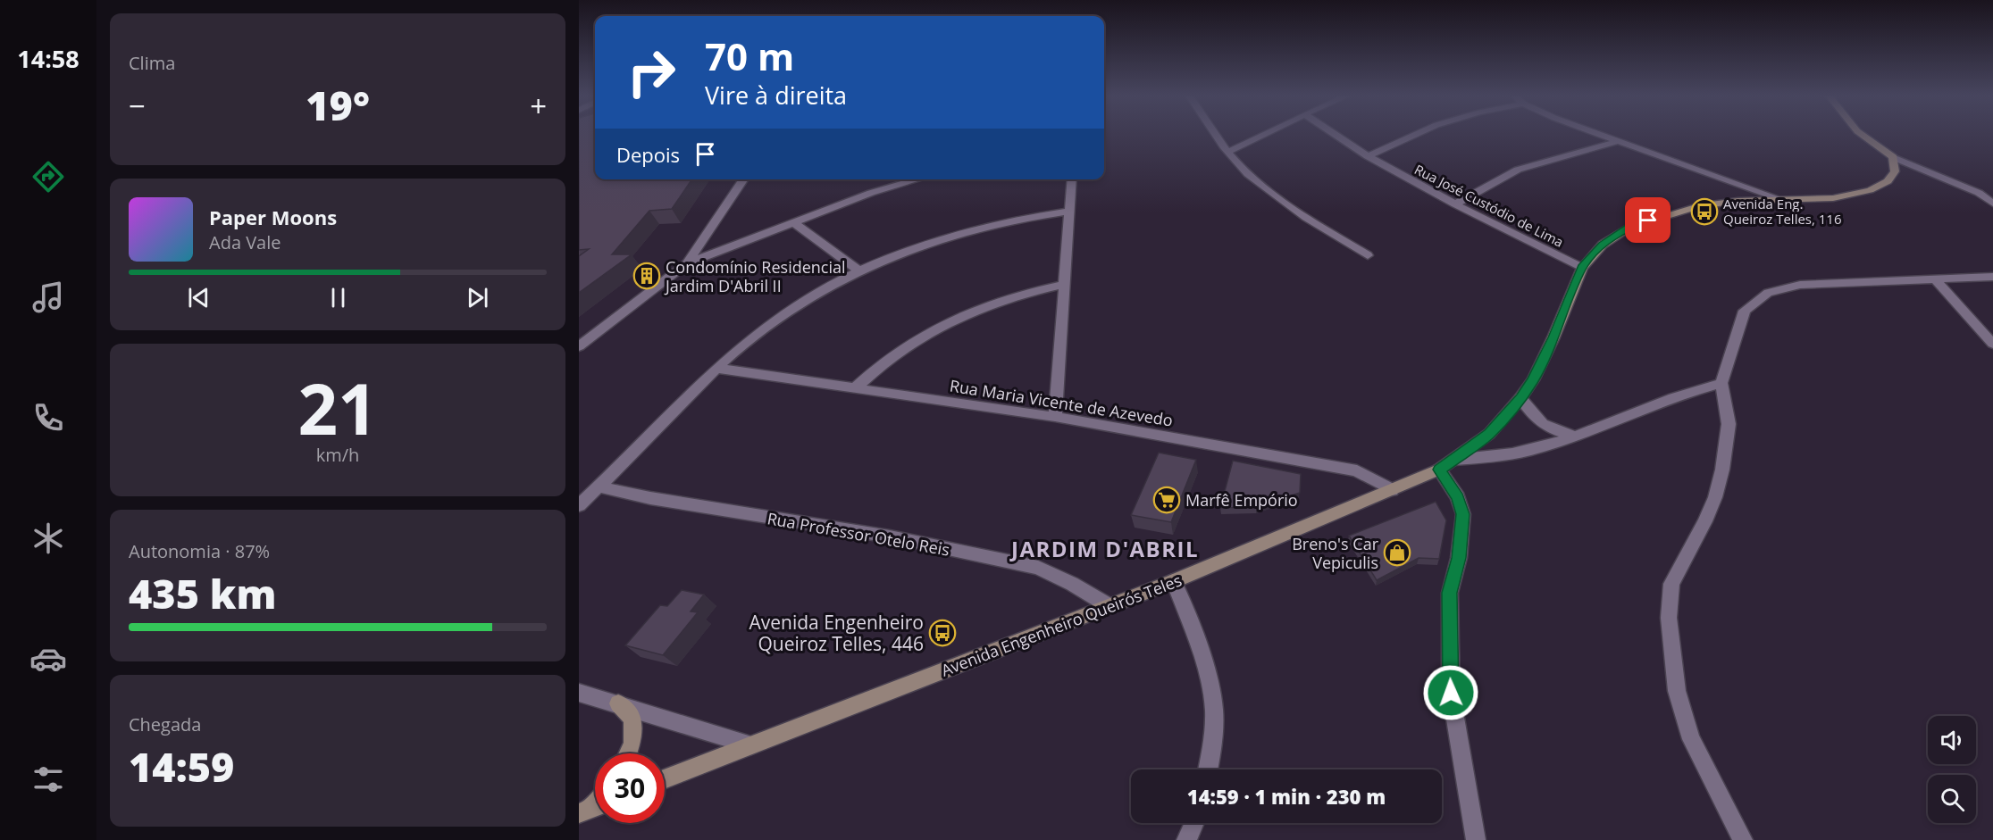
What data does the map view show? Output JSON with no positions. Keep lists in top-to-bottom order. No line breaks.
{"streets":{"main road":["Avenida Engenheiro Queirós Teles"],"street":["Rua José Custódio de Lima","Rua Maria Vicente de Azevedo","Rua Professor Otelo Reis"]},"crossings":[["Rua José Custódio de Lima","Avenida Engenheiro Queirós Teles"],["Rua Maria Vicente de Azevedo","Avenida Engenheiro Queirós Teles"],["Rua Professor Otelo Reis","Avenida Engenheiro Queirós Teles"]],"districts":["JARDIM D'ABRIL"],"places":{"bus stop":["Avenida Eng. Queiroz Telles, 116","Avenida Engenheiro Queiroz Telles, 446"],"building":["Condomínio Residencial Jardim D'Abril II"],"supermarket":["Marfê Empório"],"shop":["Breno's Car Vepiculis"]},"page":{"tabs":"14:58","tile":["Clima",["21","km/h"],["Autonomia · 87%","435 km"],["Chegada","14:59"]],"turn":["70 m","Vire à direita"],"heat":["−","19°","+"],"then":"Depois","song":["Paper Moons","Ada Vale"],"limit":"30","trip":"14:59 · 1 min · 230 m"}}
